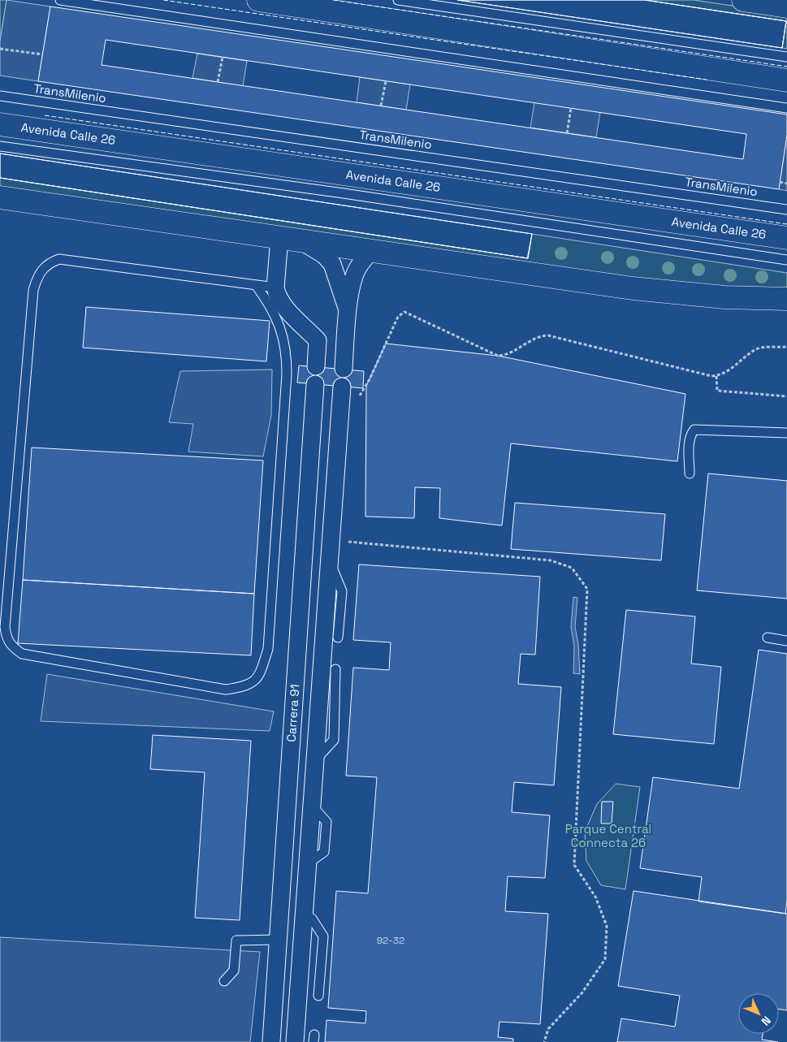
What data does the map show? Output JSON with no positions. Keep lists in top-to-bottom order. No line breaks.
{"streets":{"main road":["Avenida Calle 26"],"street":["Carrera 91"],"lane":["TransMilenio"]},"parks":["Parque Central Connecta 26"],"house_numbers":["92-32"],"north":"bottom right"}
